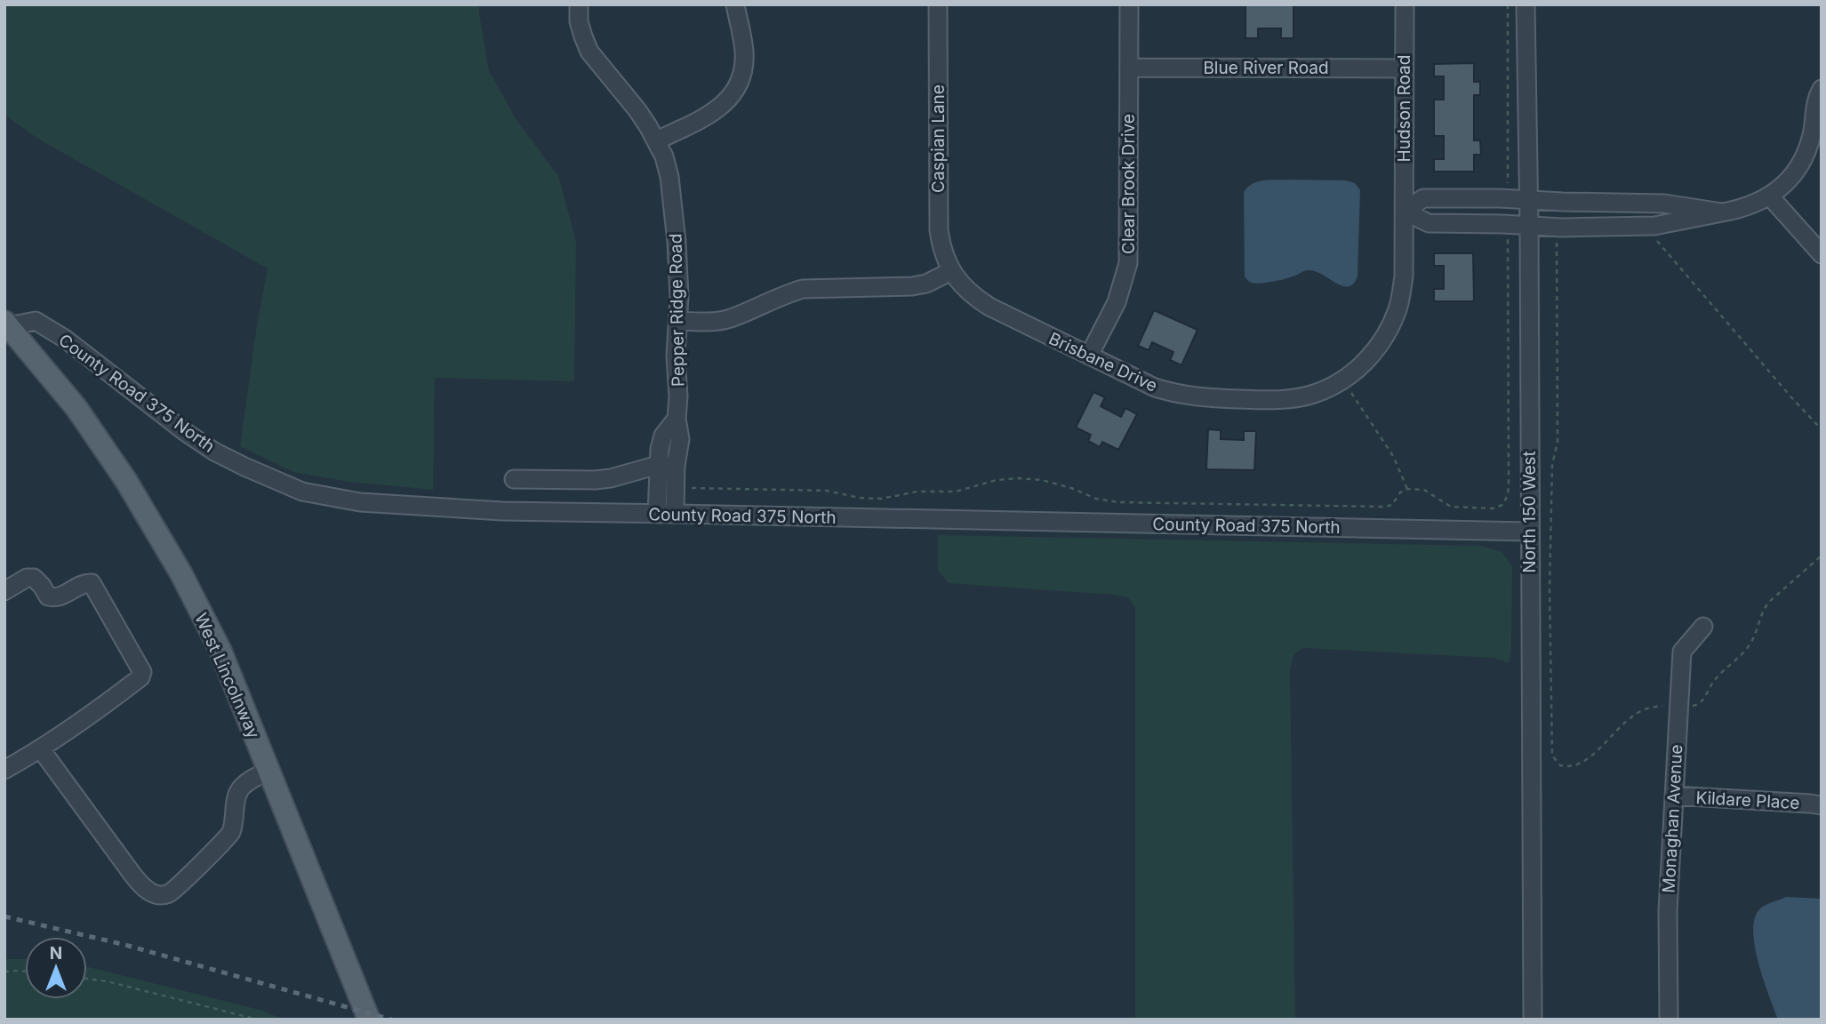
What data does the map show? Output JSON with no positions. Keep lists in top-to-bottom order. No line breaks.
{"streets":{"main road":["West Lincolnway"],"street":["Blue River Road","Hudson Road","Caspian Lane","Clear Brook Drive","Pepper Ridge Road","Brisbane Drive","County Road 375 North","North 150 West","Kildare Place","Monaghan Avenue"]},"crossings":[["Blue River Road","Hudson Road"],["Blue River Road","Clear Brook Drive"],["Hudson Road","Brisbane Drive"],["Caspian Lane","Brisbane Drive"],["Clear Brook Drive","Brisbane Drive"],["Pepper Ridge Road","County Road 375 North"],["County Road 375 North","North 150 West"],["County Road 375 North","West Lincolnway"],["Kildare Place","Monaghan Avenue"]],"north":"top"}
